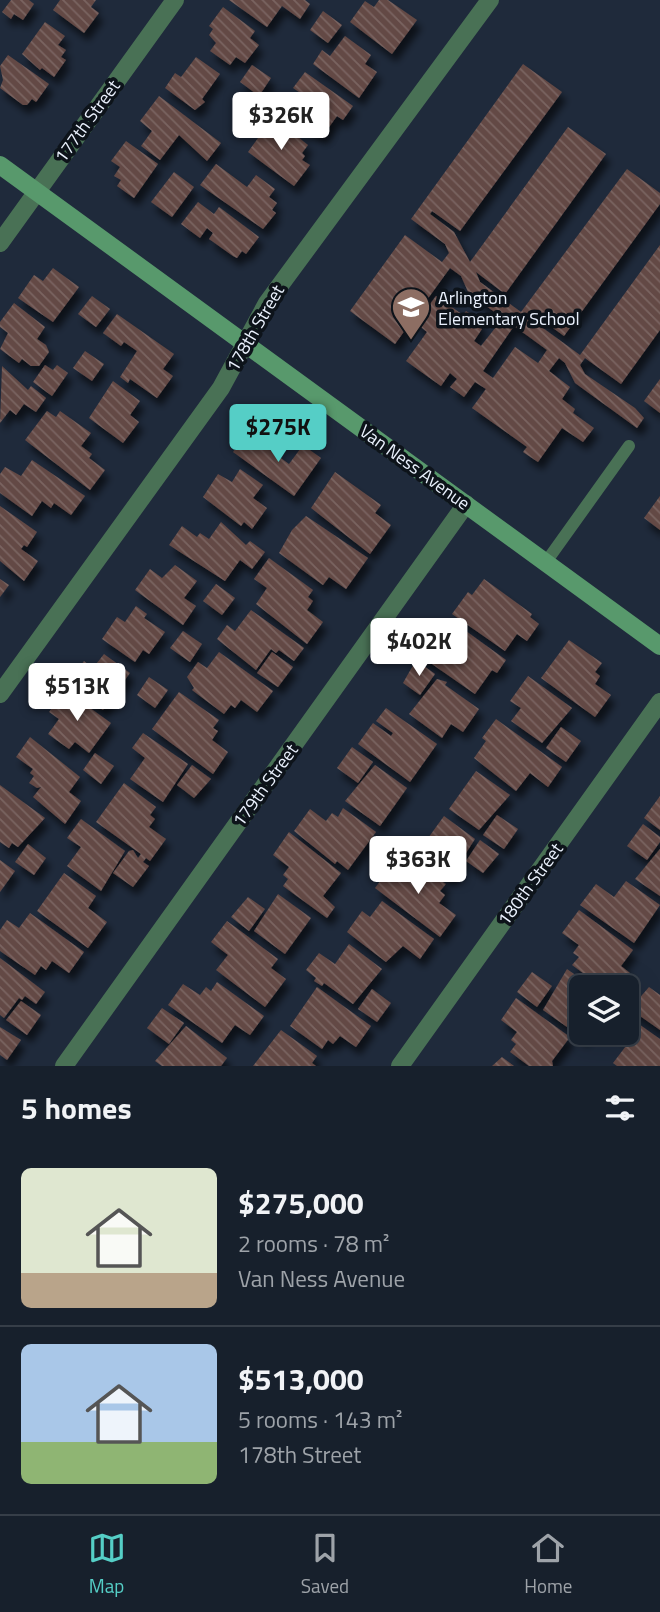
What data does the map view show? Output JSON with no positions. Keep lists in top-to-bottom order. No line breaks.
{"streets":{"main road":["Van Ness Avenue"],"street":["177th Street","178th Street","179th Street","180th Street"]},"crossings":[["177th Street","Van Ness Avenue"],["178th Street","Van Ness Avenue"],["Van Ness Avenue","179th Street"]],"places":{"school or university":["Arlington Elementary School"]},"page":{"price":["$326K","$275K","$402K","$513K","$363K"],"heading":"5 homes","list":[{"name":"$275,000","note":"2 rooms · 78 m² · Van Ness Avenue"},{"name":"$513,000","note":"5 rooms · 143 m² · 178th Street"}],"tabs":["Map","Saved","Home"]}}
